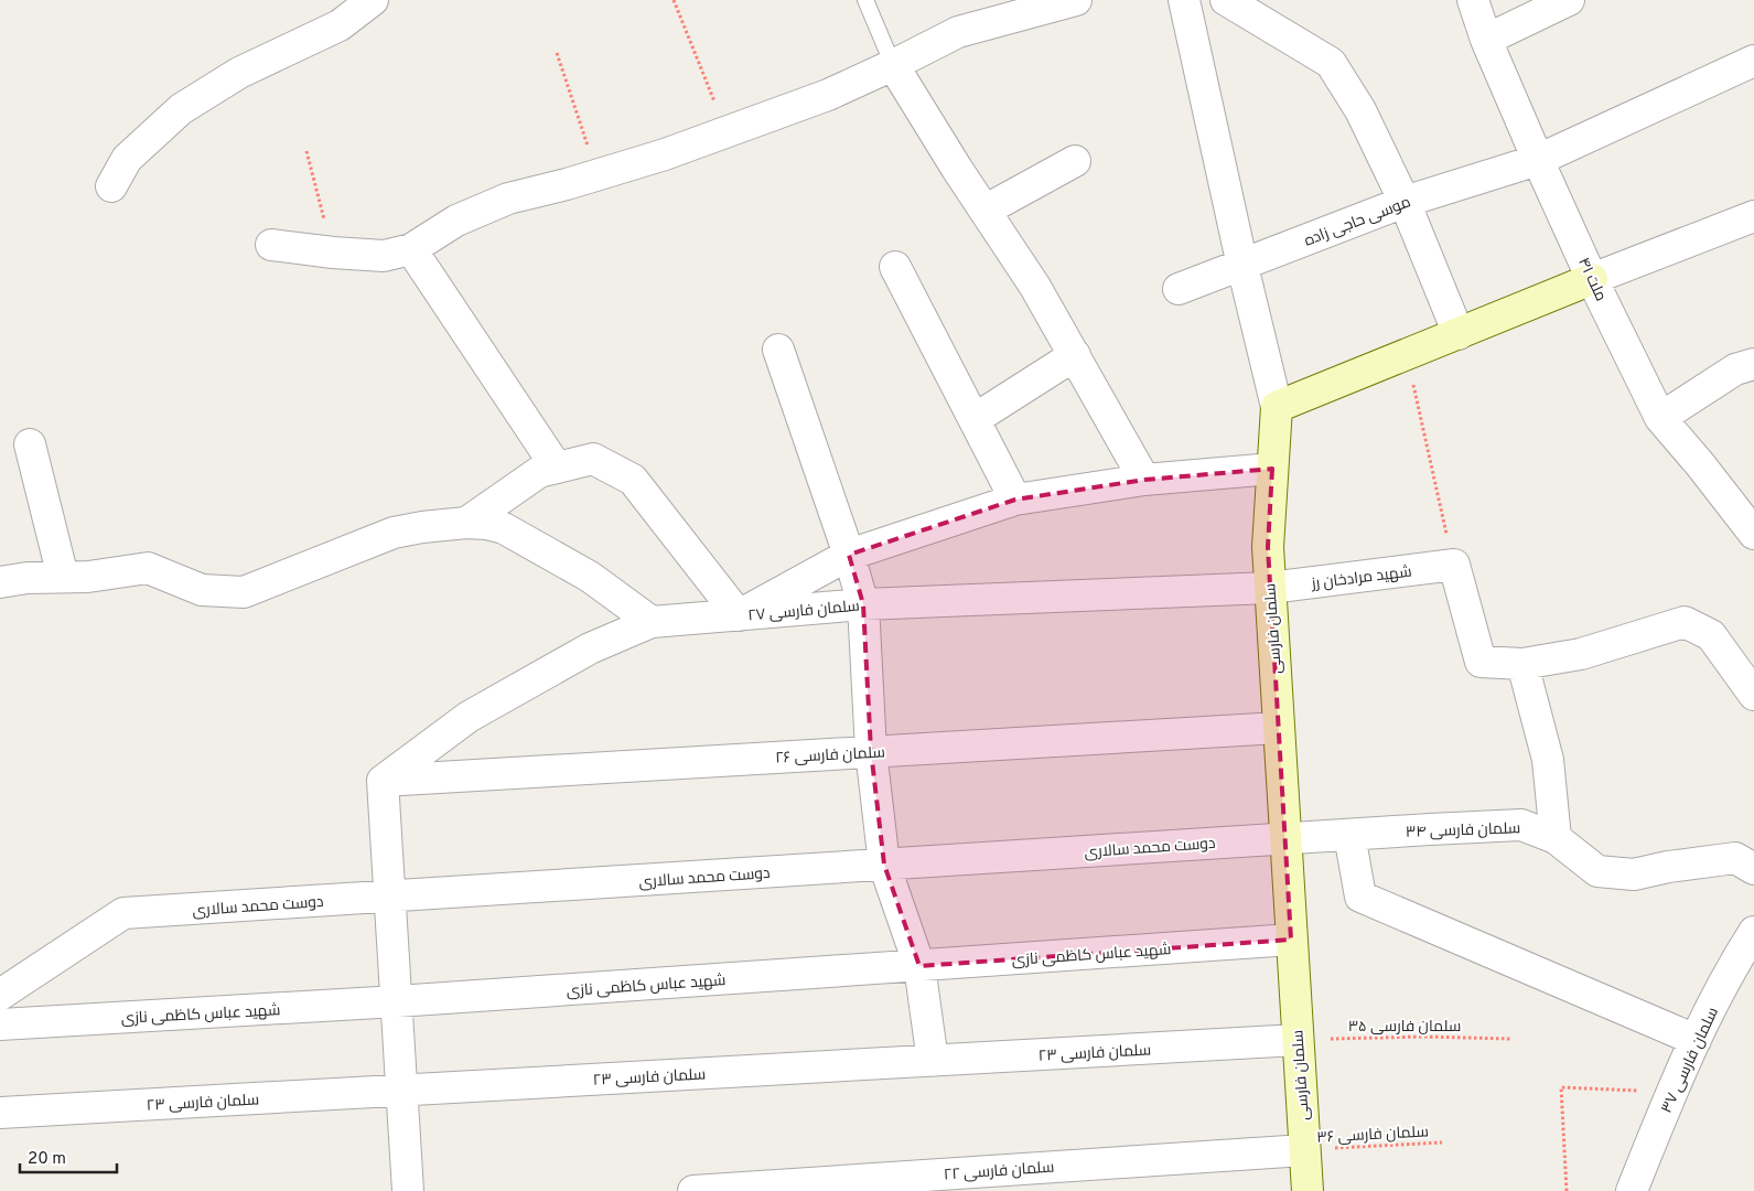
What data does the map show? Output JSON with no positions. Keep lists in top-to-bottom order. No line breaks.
{"streets":{"street":["موسی حاجی زاده","ملت ۴۱","شهید مرادخان رز","سلمان فارسی ۲۷","سلمان فارسی","سلمان فارسی ۲۶","سلمان فارسی ۳۴","دوست محمد سالاری","شهید عباس کاظمی نازی","سلمان فارسی ۲۳","سلمان فارسی ۳۷","سلمان فارسی ۲۲"],"path":["سلمان فارسی ۳۵","سلمان فارسی ۳۶"]},"crossings":[["موسی حاجی زاده","ملت ۴۱"],["شهید مرادخان رز","سلمان فارسی ۲۷"],["شهید مرادخان رز","سلمان فارسی"],["سلمان فارسی ۲۷","سلمان فارسی"],["سلمان فارسی ۲۷","سلمان فارسی ۲۶"],["سلمان فارسی","سلمان فارسی ۲۶"],["سلمان فارسی","سلمان فارسی ۳۴"],["سلمان فارسی","دوست محمد سالاری"],["سلمان فارسی","شهید عباس کاظمی نازی"],["سلمان فارسی","سلمان فارسی ۳۵"],["سلمان فارسی","سلمان فارسی ۲۳"],["سلمان فارسی","سلمان فارسی ۳۶"],["سلمان فارسی","سلمان فارسی ۲۲"],["سلمان فارسی ۳۴","دوست محمد سالاری"],["سلمان فارسی ۳۵","سلمان فارسی ۲۳"],["سلمان فارسی ۳۶","سلمان فارسی ۲۲"]],"scale_bar":"20 m"}
